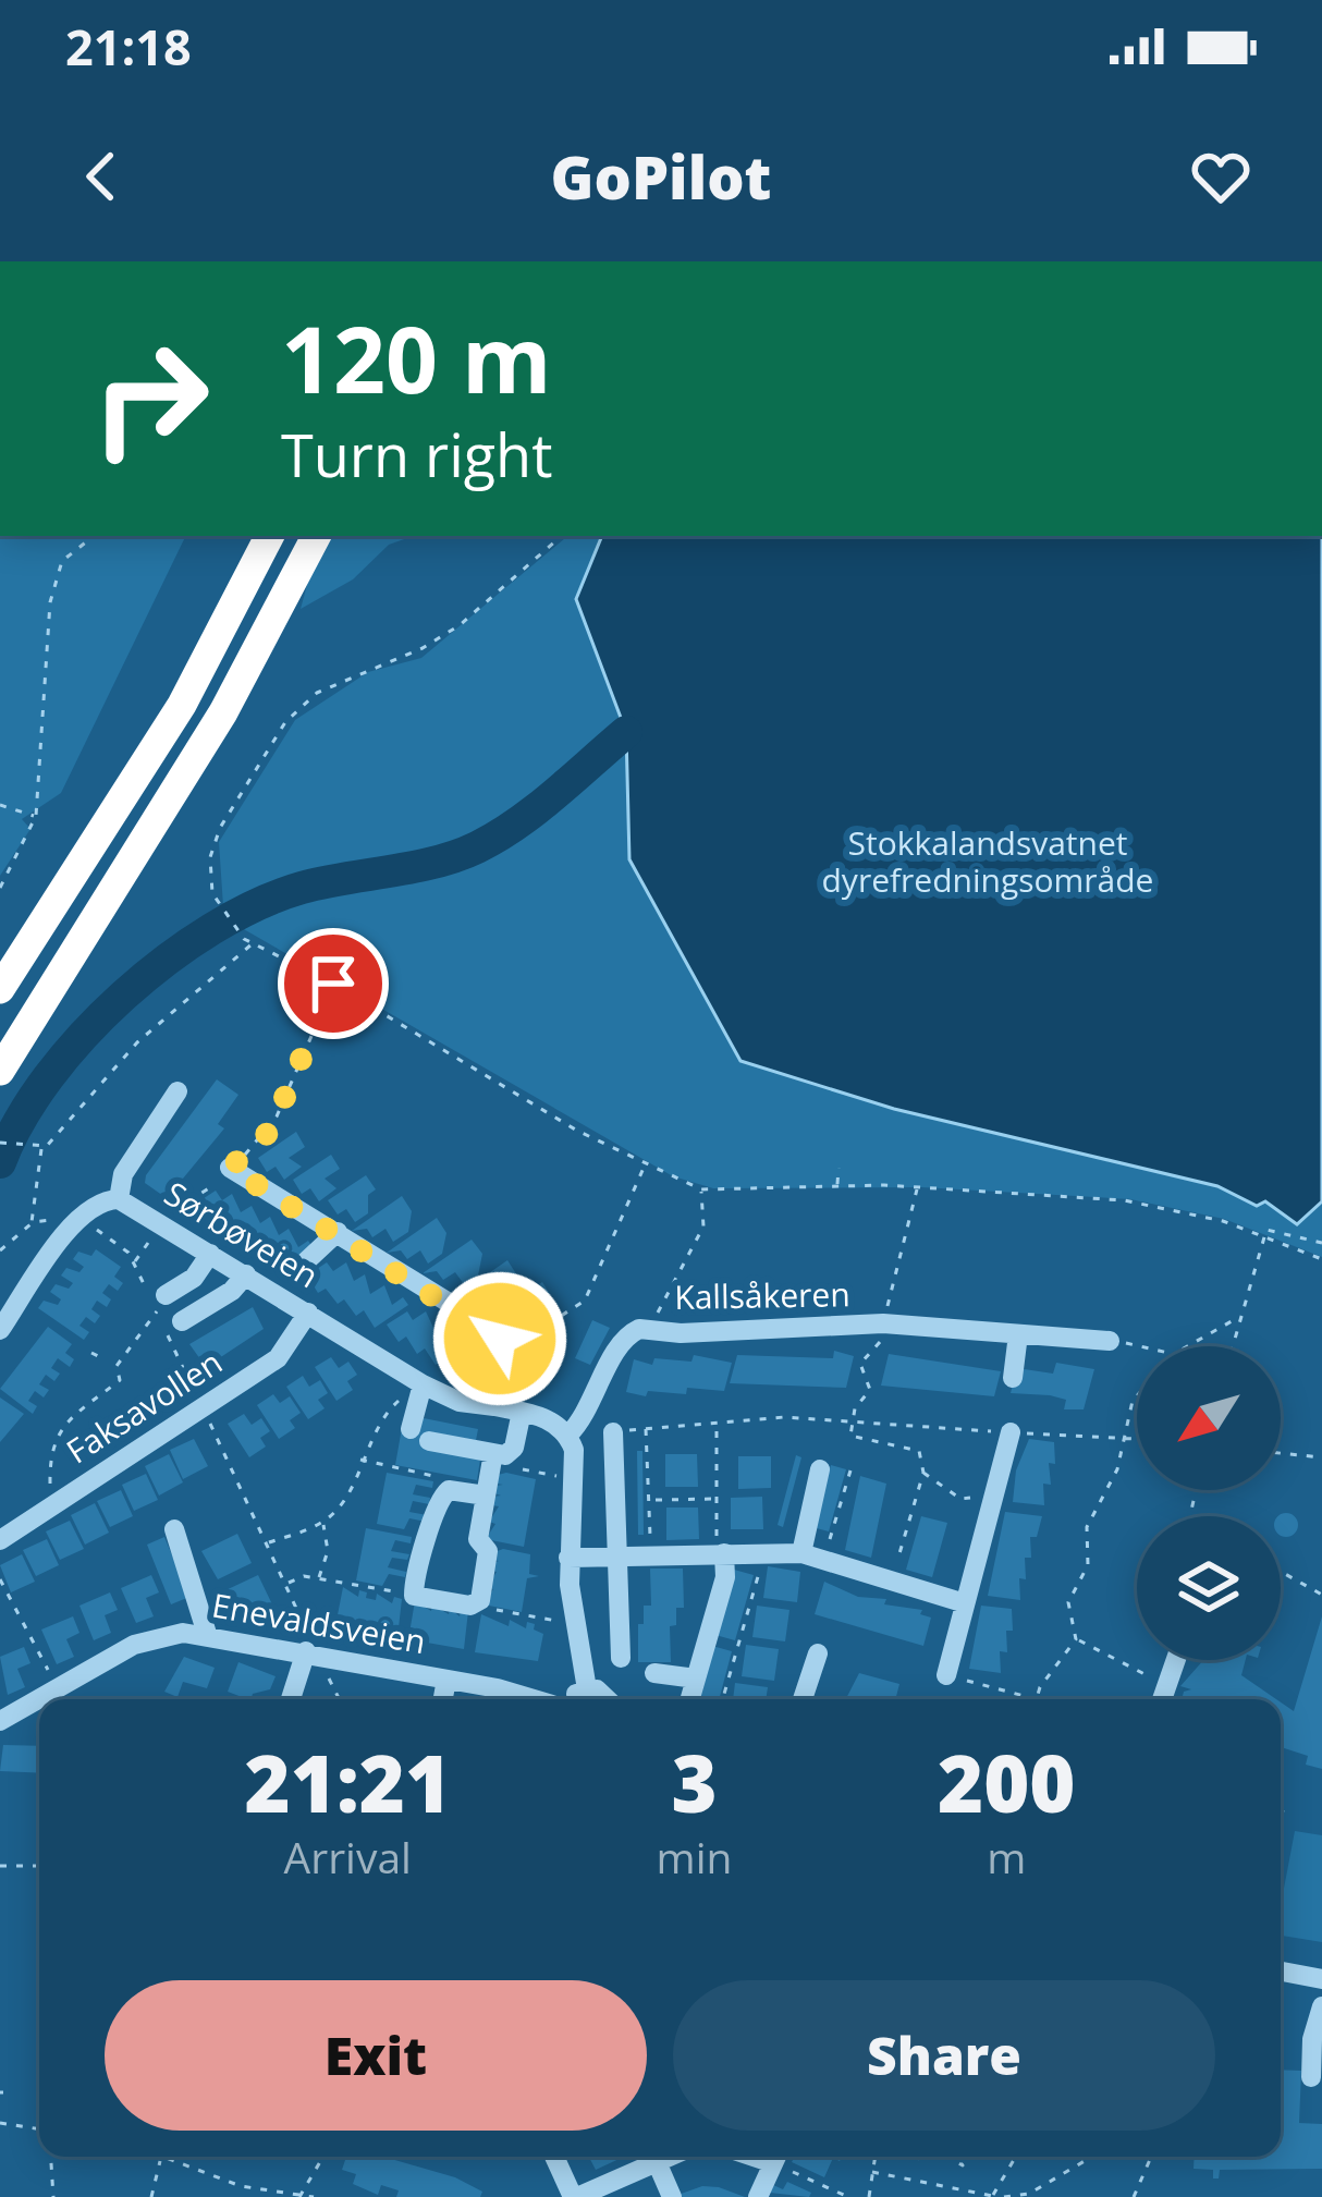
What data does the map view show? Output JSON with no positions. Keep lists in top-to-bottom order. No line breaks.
{"streets":{"street":["Sørbøveien","Kallsåkeren","Faksavollen","Enevaldsveien"]},"crossings":[["Sørbøveien","Kallsåkeren"],["Sørbøveien","Faksavollen"]],"parks":["Stokkalandsvatnet dyrefredningsområde"],"north":"bottom left","page":{"status":"21:18","header":"GoPilot","turn":["120 m","Turn right"],"eta":["21:21","Arrival","3","min","200","m"],"buttons":["Exit","Share"]}}
